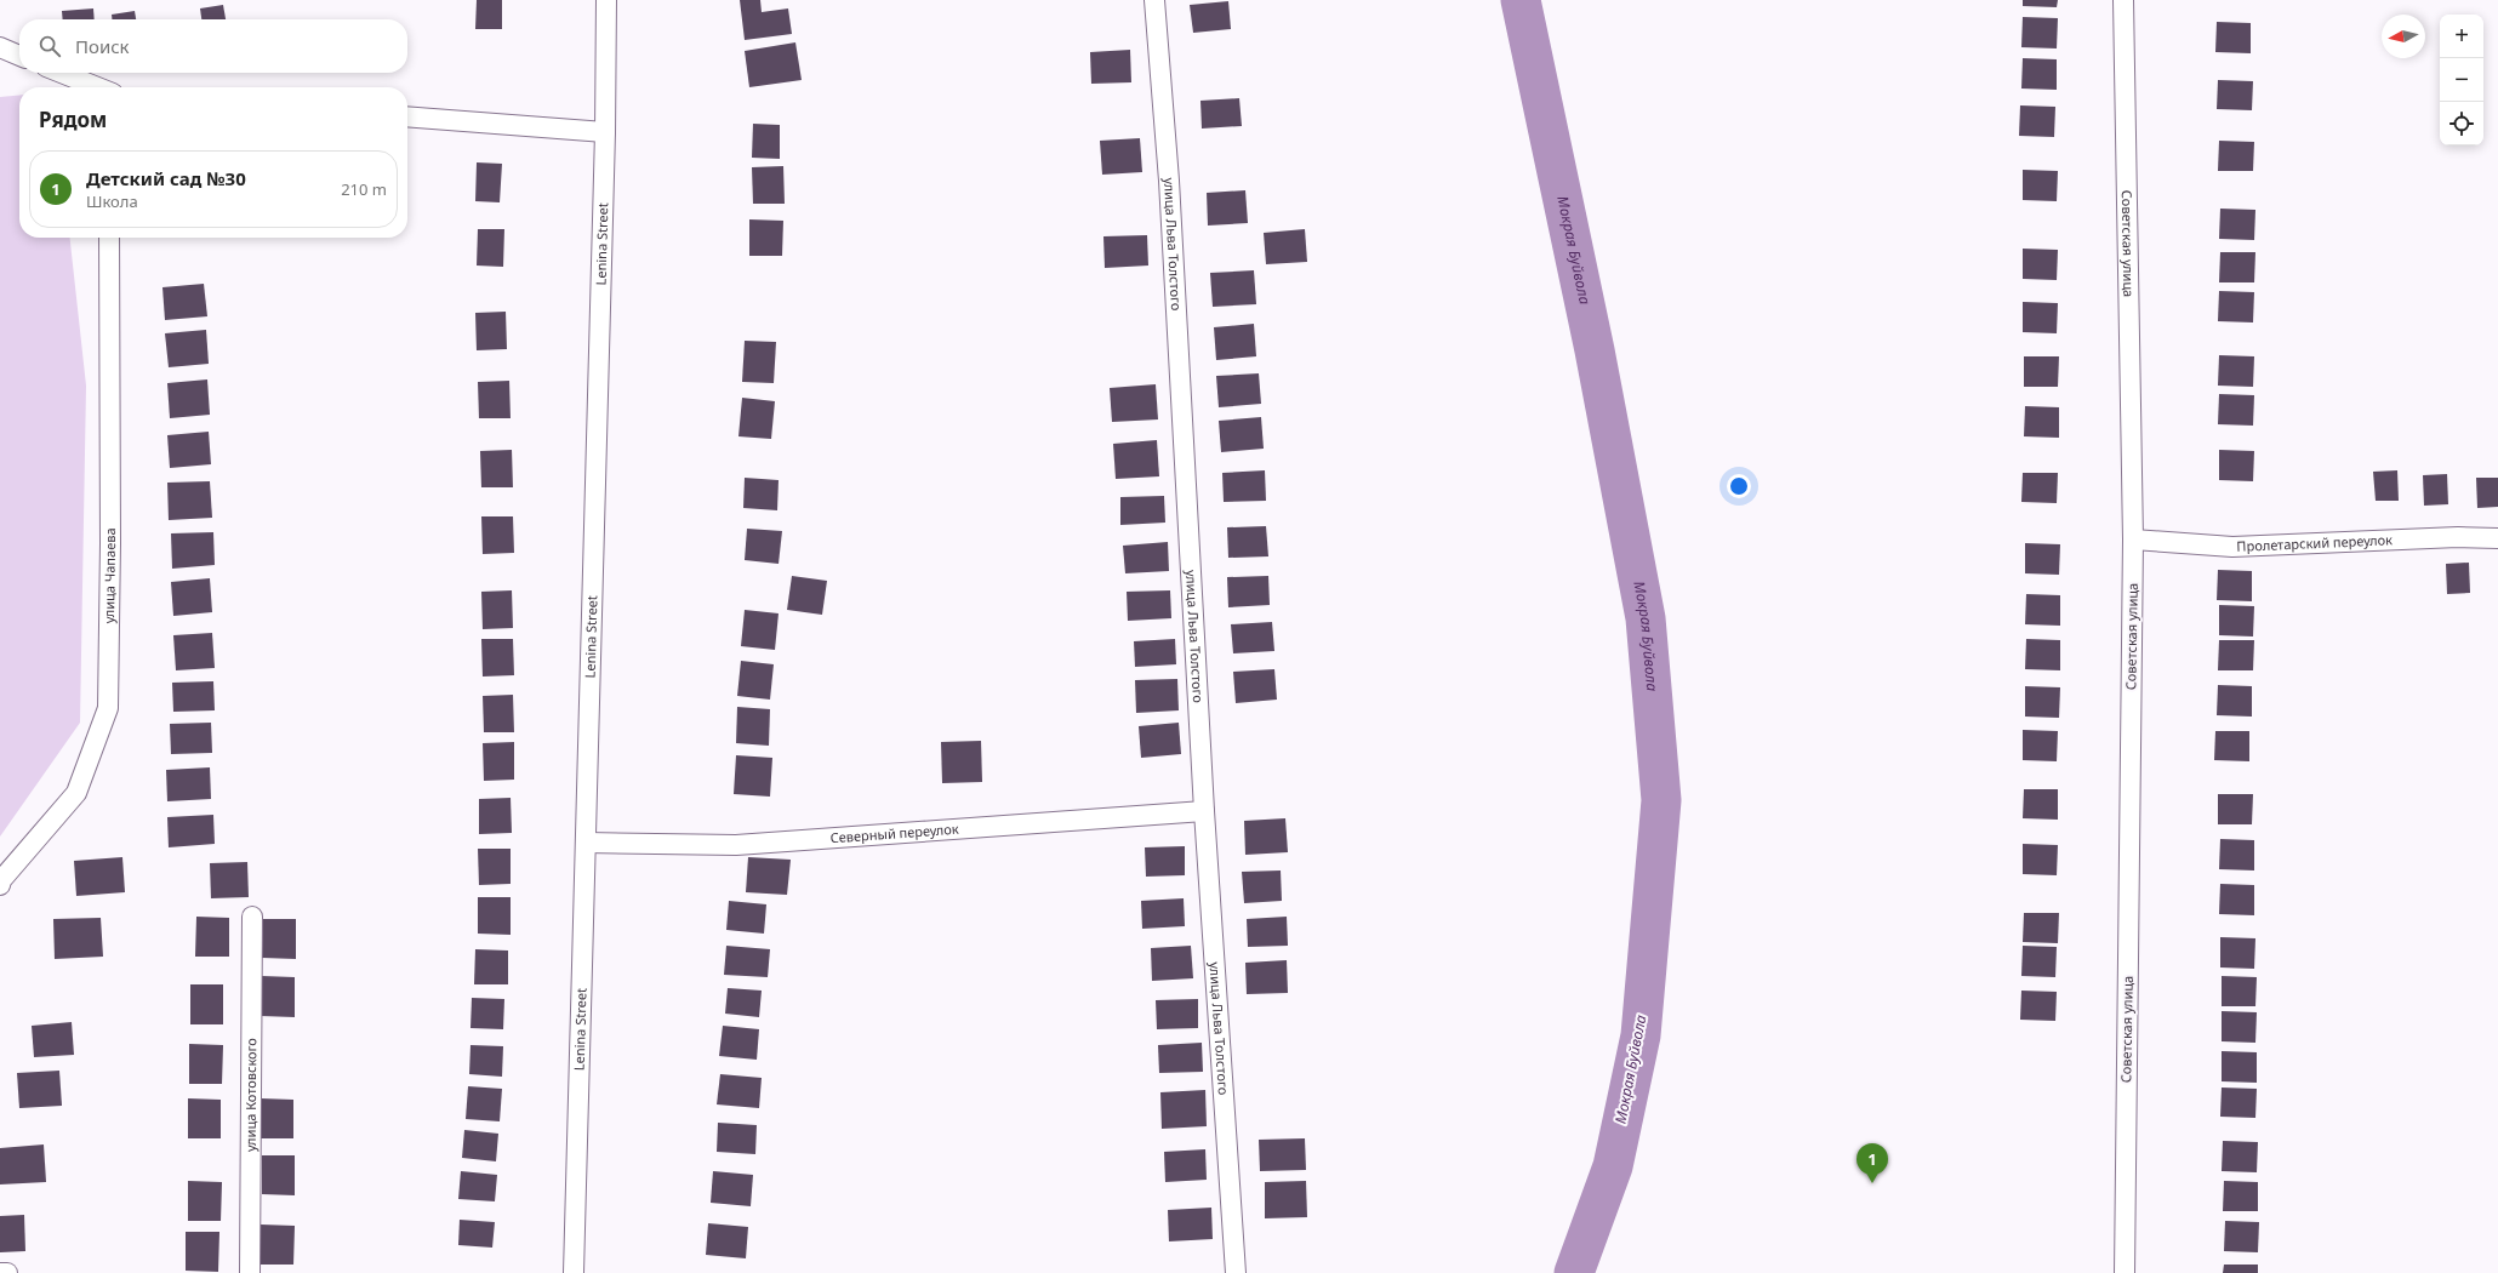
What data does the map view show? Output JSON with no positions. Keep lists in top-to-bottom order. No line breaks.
{"streets":{"street":["Lenina Street","Советская улица","улица Льва Толстого","Пролетарский переулок","улица Чапаева","Северный переулок","улица Котовского"]},"crossings":[["Lenina Street","Северный переулок"],["Советская улица","Пролетарский переулок"],["улица Льва Толстого","Северный переулок"]],"water":["Мокрая Буйвола"],"north":"left","page":{"map_buttons":["+","−"],"search":"Поиск","heading":"Рядом","list":[{"mark":"1","name":"Детский сад №30","note":"Школа","value":"210 m"}],"pins":"1"}}
